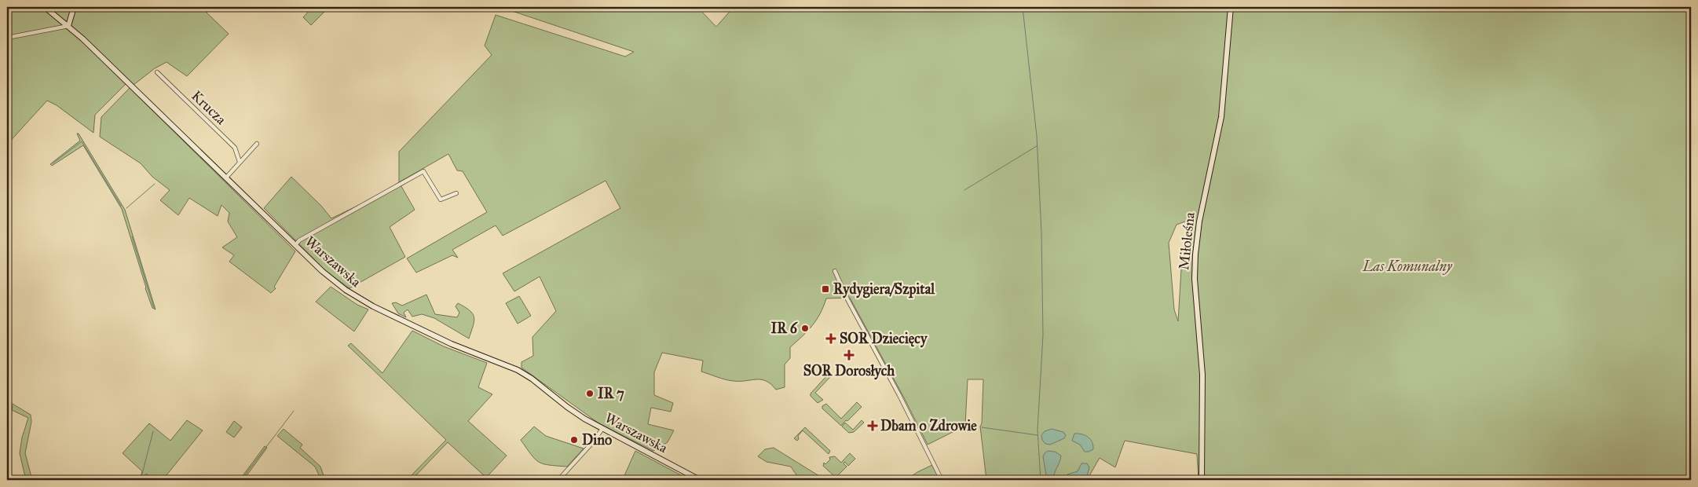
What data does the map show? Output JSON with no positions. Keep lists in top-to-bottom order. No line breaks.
{"streets":{"main road":["Miłoleśna","Warszawska"],"street":["Krucza"]},"parks":["Las Komunalny"],"places":{"transit":["Rydygiera/Szpital"],"other":["IR 6","IR 7","Dino"],"health":["SOR Dziecięcy","SOR Dorosłych","Dbam o Zdrowie"]}}
